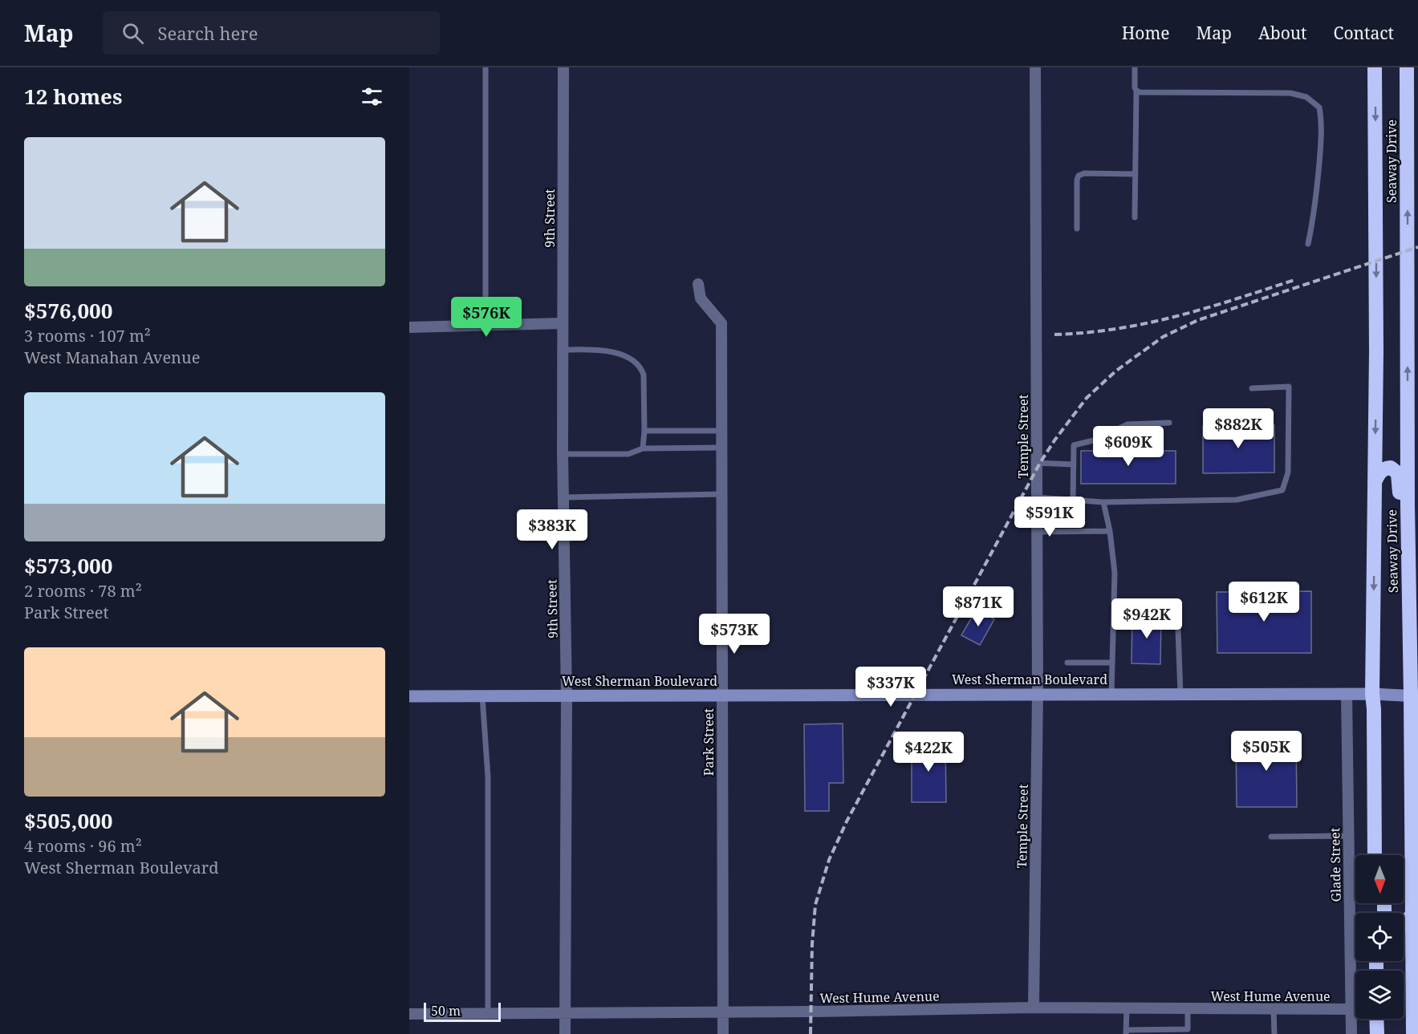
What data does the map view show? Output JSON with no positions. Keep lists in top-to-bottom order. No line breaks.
{"streets":{"highway":["Seaway Drive"],"main road":["West Sherman Boulevard"],"street":["9th Street","Temple Street","Park Street","Glade Street","West Hume Avenue"]},"crossings":[["Seaway Drive","West Sherman Boulevard"],["9th Street","West Sherman Boulevard"],["9th Street","West Hume Avenue"],["Temple Street","West Sherman Boulevard"],["Temple Street","West Hume Avenue"],["West Sherman Boulevard","Park Street"],["West Sherman Boulevard","Glade Street"],["Park Street","West Hume Avenue"],["Glade Street","West Hume Avenue"]],"scale_bar":"50 m","north":"bottom","page":{"header":"Map","search":"Search here","nav":["Home","Map","About","Contact"],"heading":"12 homes","list":[{"name":"$576,000","note":"3 rooms · 107 m² · West Manahan Avenue"},{"name":"$573,000","note":"2 rooms · 78 m² · Park Street"},{"name":"$505,000","note":"4 rooms · 96 m² · West Sherman Boulevard"}],"price":["$576K","$882K","$609K","$591K","$383K","$612K","$871K","$942K","$573K","$337K","$505K","$422K"],"scale":"50 m"}}
